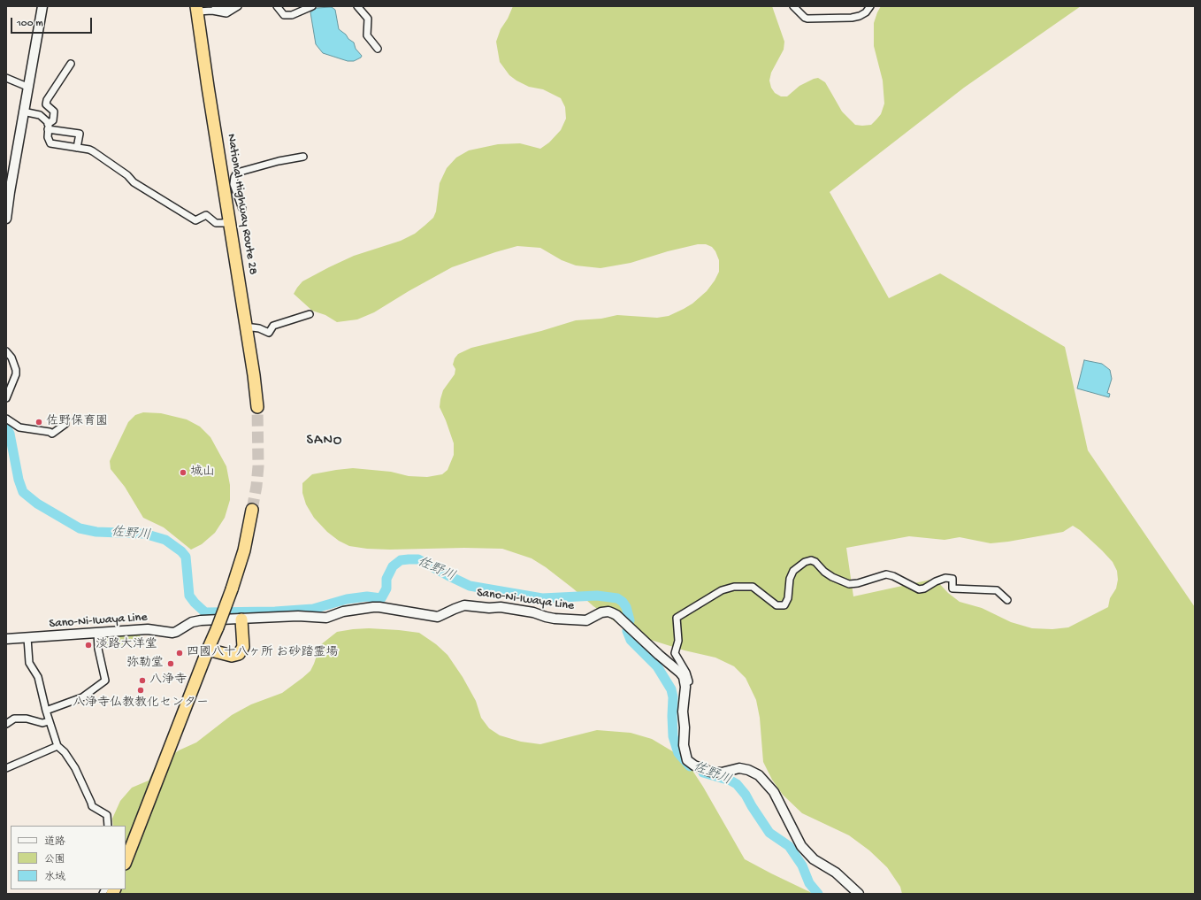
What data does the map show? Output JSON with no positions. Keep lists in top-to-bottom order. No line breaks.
{"streets":{"highway":["National Highway Route 28"],"main road":["Sano-Ni-Iwaya Line"]},"districts":["SANO"],"water":["佐野川"],"places":["佐野保育園","城山","淡路大洋堂","四國八十八ヶ所 お砂踏霊場","弥勒堂","八浄寺","八浄寺仏教教化センター"],"legend":["道路","公園","水域"],"scale_bar":"100 m"}
